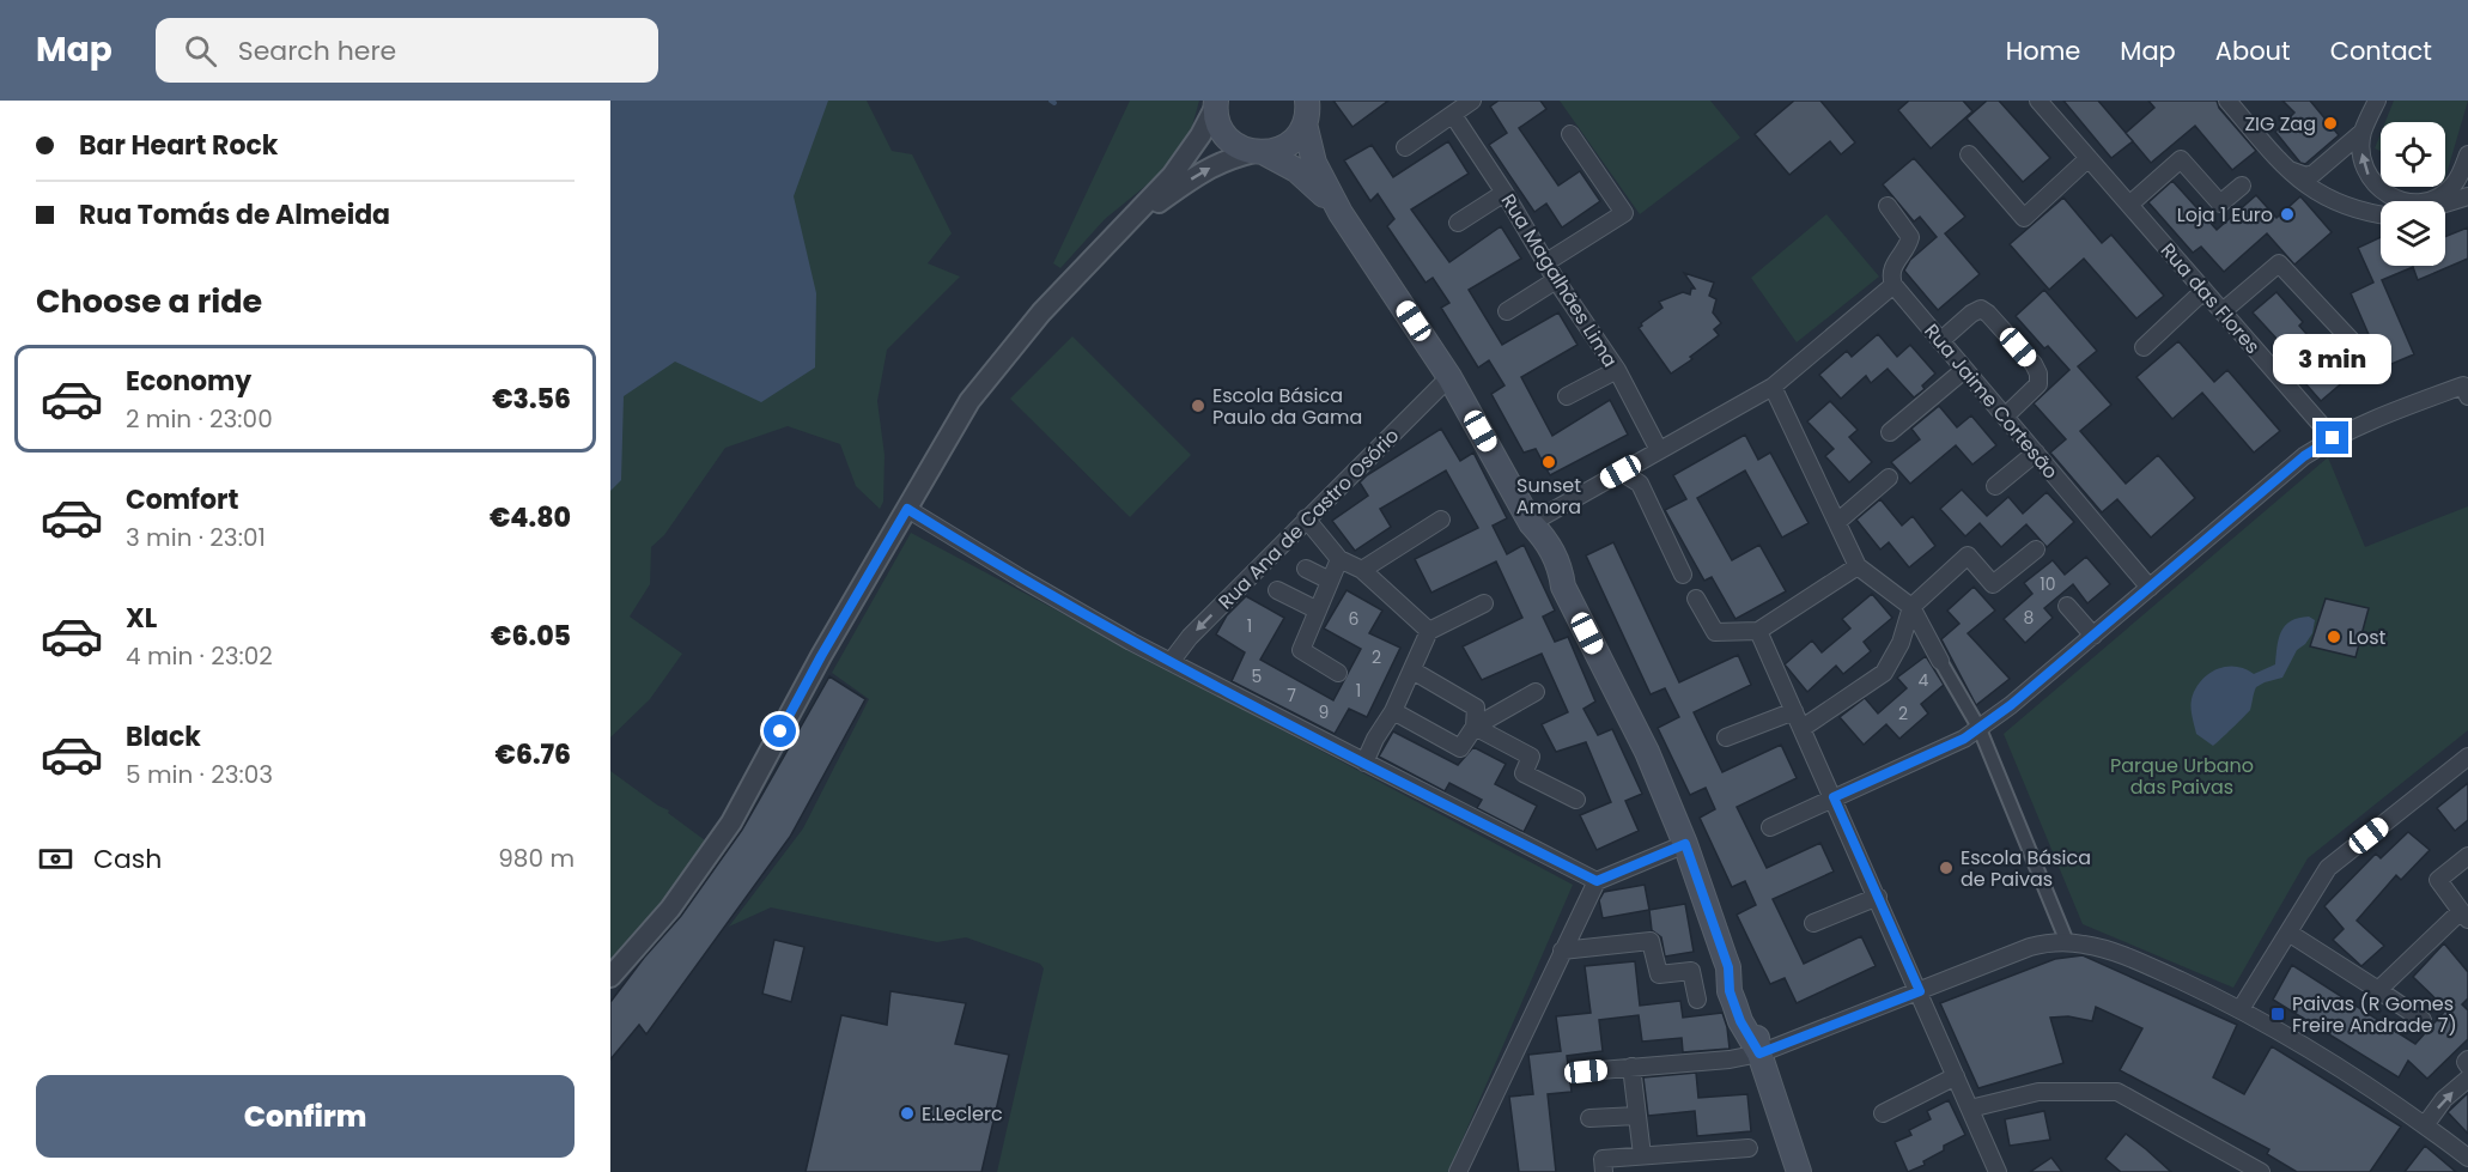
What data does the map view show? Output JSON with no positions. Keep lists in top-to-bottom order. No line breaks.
{"streets":{"street":["Rua Magalhães Lima","Rua das Flores","Rua Jaime Cortesão","Rua Ana de Castro Osório"]},"one_way":["Rua Ana de Castro Osório"],"parks":["Parque Urbano das Paivas"],"places":{"other":["ZIG Zag","Loja 1 Euro","Escola Básica Paulo da Gama","Sunset Amora","Lost","Escola Básica de Paivas","E.Leclerc"],"transit":["Paivas (R Gomes Freire Andrade 7)"]},"house_numbers":["10","8","6","1","2","5","4","1","7","9","2"],"page":{"header":"Map","search":"Search here","nav":["Home","Map","About","Contact"],"banner":["Bar Heart Rock","Rua Tomás de Almeida"],"heading":"Choose a ride","bubble":"3 min","list":[{"name":"Economy","note":"2 min · 23:00","value":"€3.56"},{"name":"Comfort","note":"3 min · 23:01","value":"€4.80"},{"name":"XL","note":"4 min · 23:02","value":"€6.05"},{"name":"Black","note":"5 min · 23:03","value":"€6.76"}],"pay":["Cash","980 m"],"buttons":"Confirm"}}
